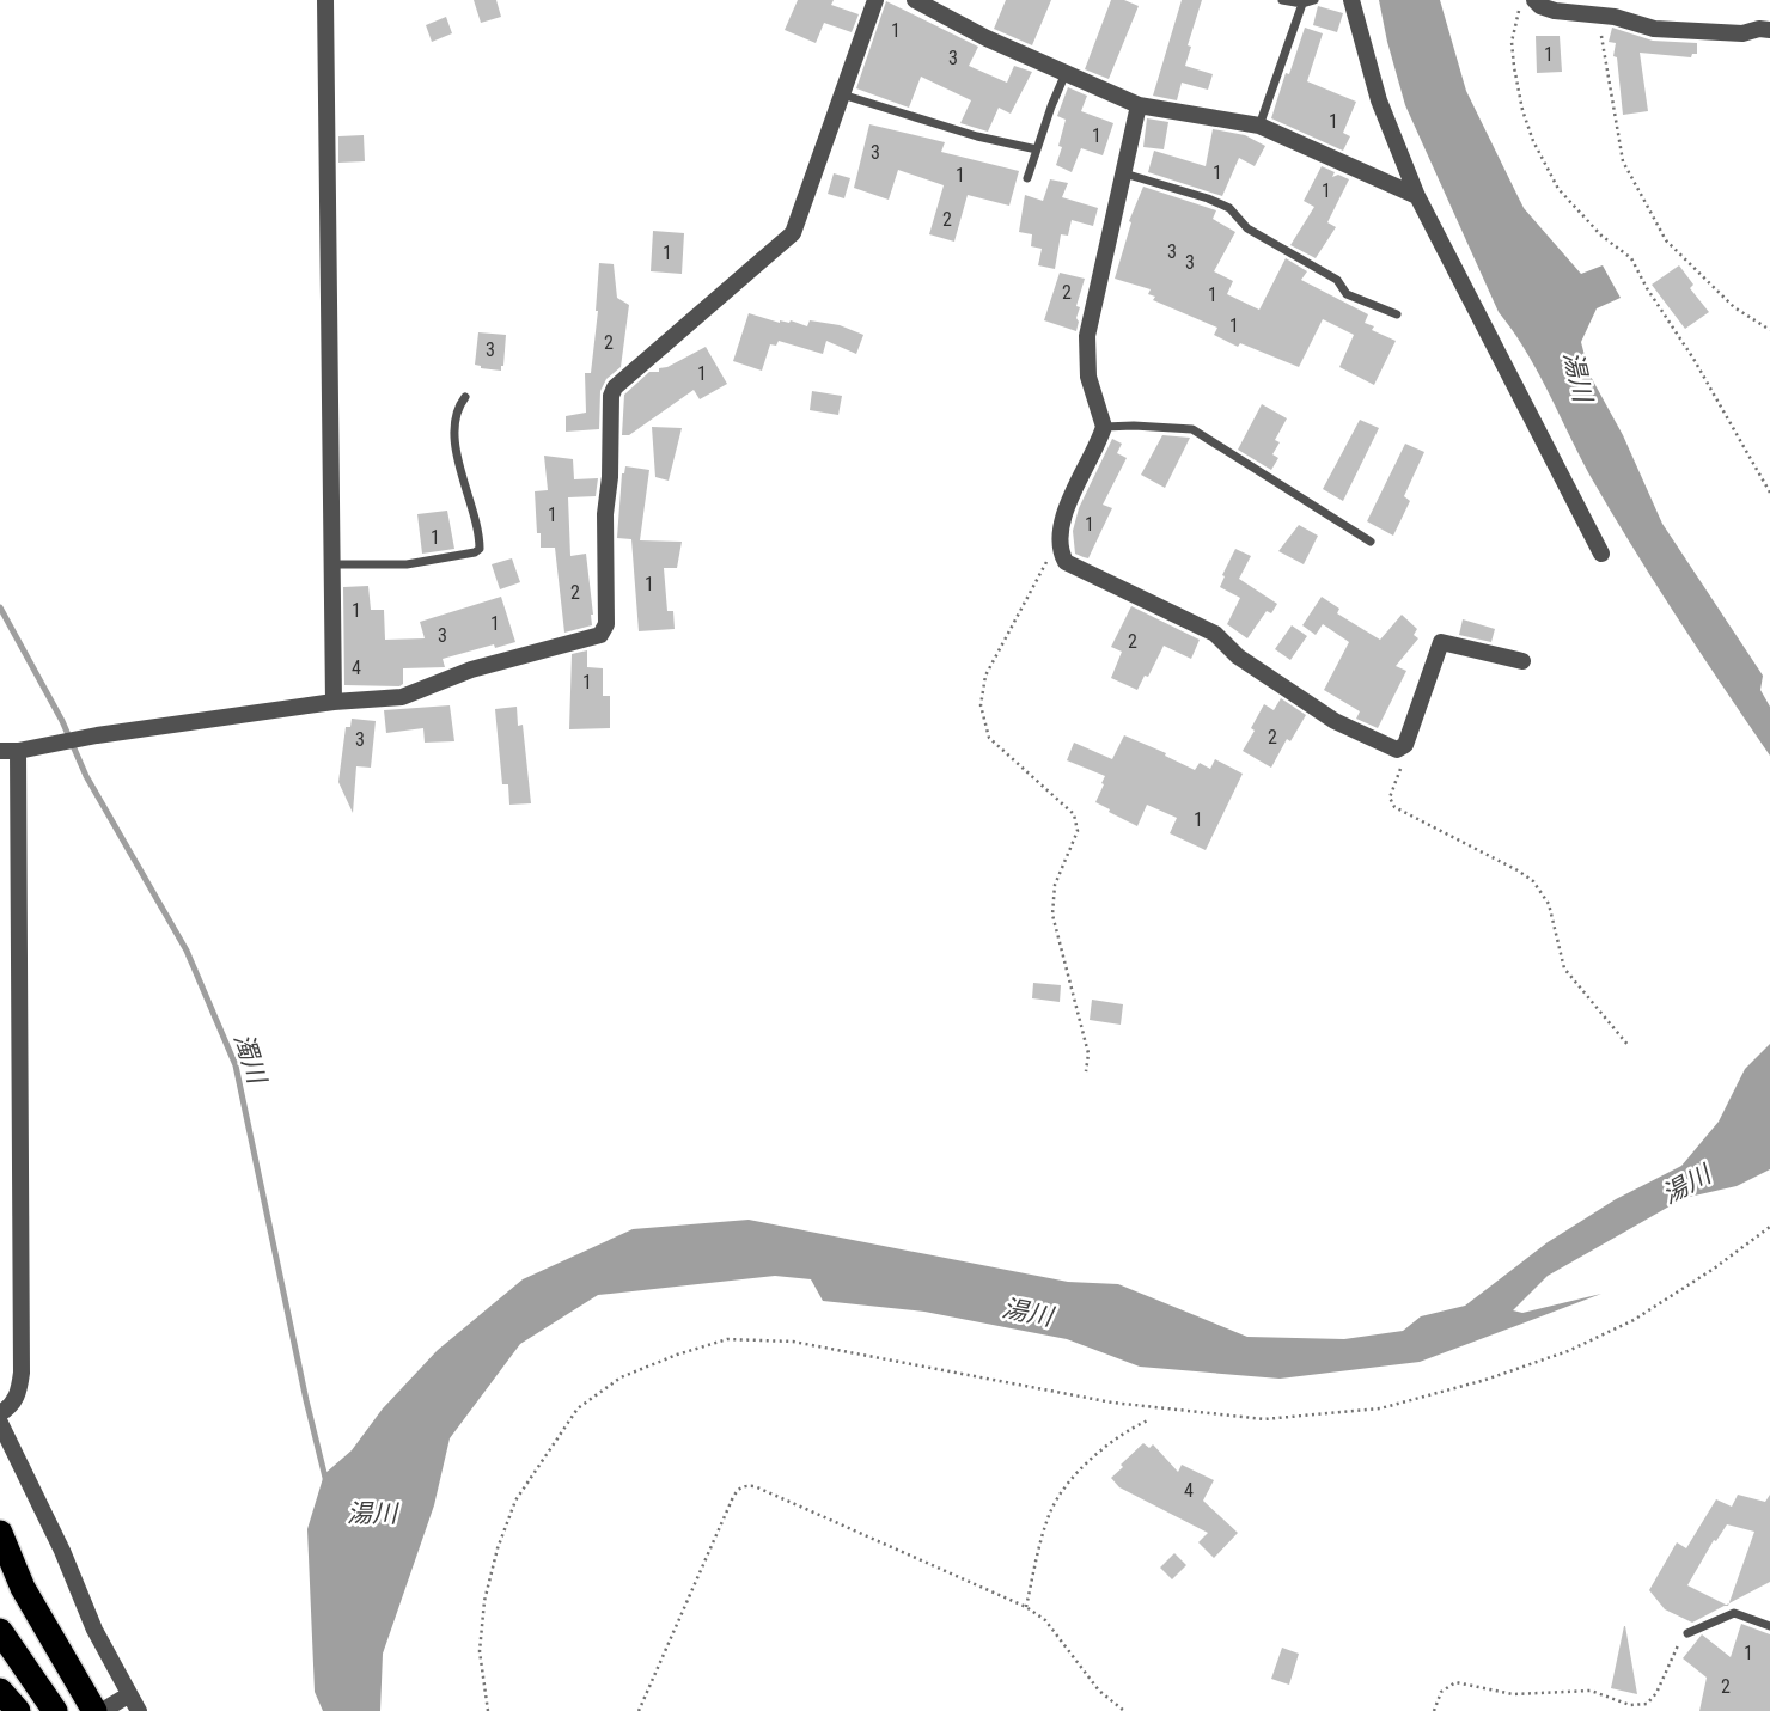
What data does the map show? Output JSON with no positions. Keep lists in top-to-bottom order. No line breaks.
{"water":["湯川","濁川"],"house_numbers":["1","1","3","1","1","3","1","1","1","2","3","1","3","2","1","1","2","3","1","1","1","1","1","2","1","1","3","2","4","1","2","3","1","4","1","2"]}
